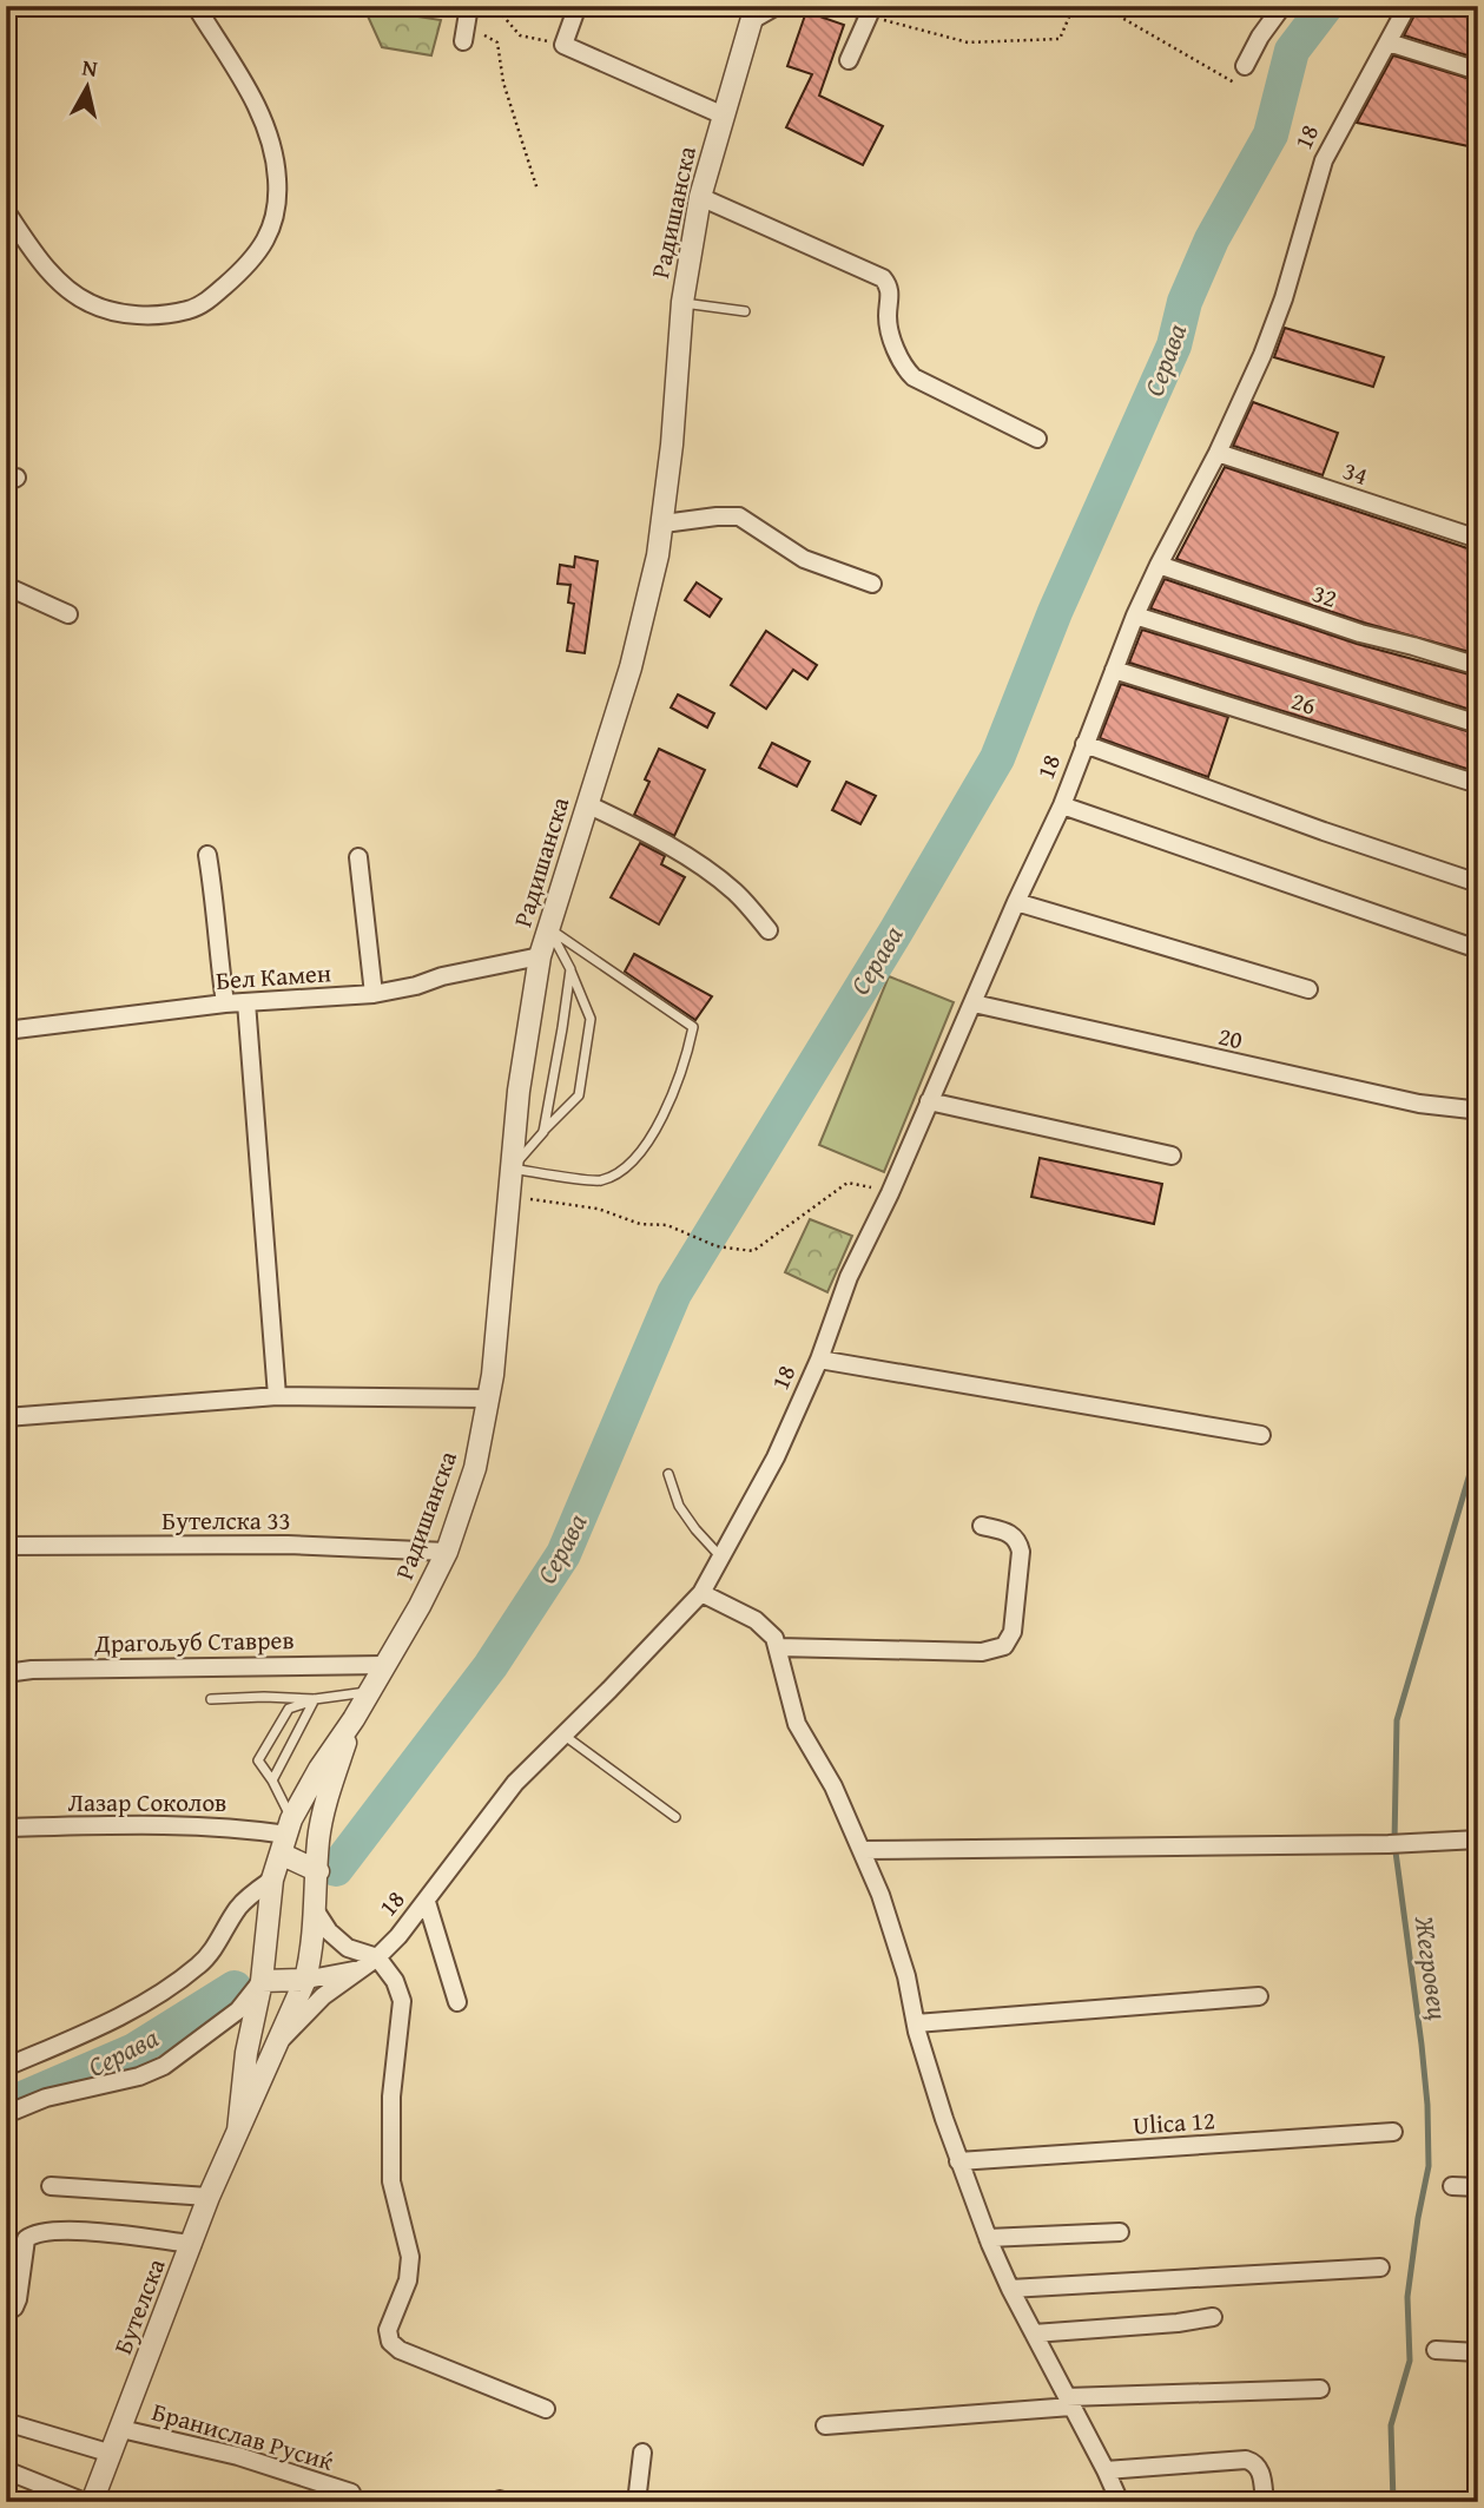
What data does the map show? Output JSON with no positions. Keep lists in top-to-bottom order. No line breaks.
{"streets":{"street":["18","Радишанска","34","32","26","Бел Камен","20","Бутелска 33","Драгољуб Ставрев","Лазар Соколов","Ulica 12","Бутелска","Бранислав Русиќ"]},"crossings":[["18","Радишанска"],["18","34"],["18","32"],["18","26"],["18","20"],["Радишанска","Бел Камен"],["Радишанска","Бутелска 33"],["Радишанска","Драгољуб Ставрев"],["Радишанска","Лазар Соколов"],["Радишанска","Бутелска"],["Бутелска","Бранислав Русиќ"]],"water":["Серава","Жегровец"],"north":"top"}
